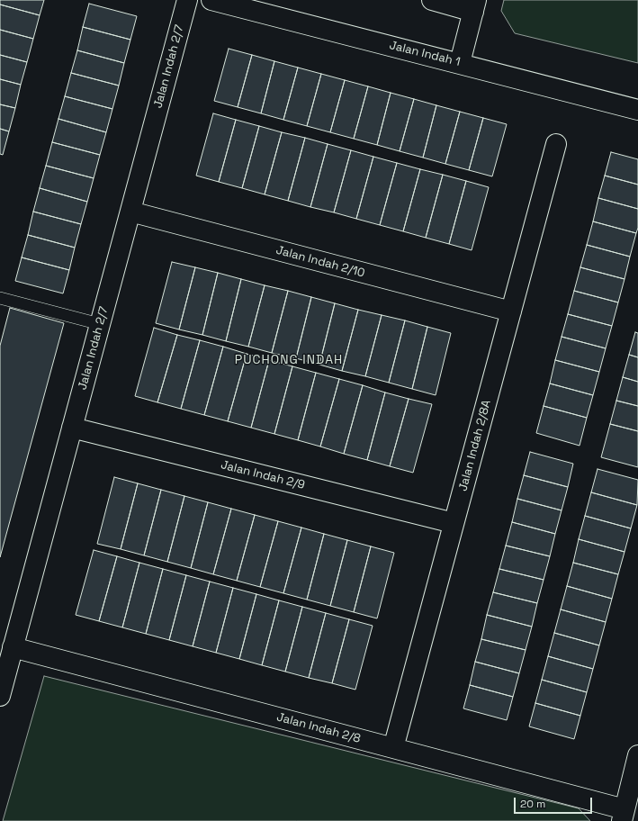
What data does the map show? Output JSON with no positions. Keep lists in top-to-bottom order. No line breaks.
{"streets":{"street":["Jalan Indah 1","Jalan Indah 2/7","Jalan Indah 2/10","Jalan Indah 2/8A","Jalan Indah 2/9","Jalan Indah 2/8"]},"crossings":[["Jalan Indah 2/7","Jalan Indah 2/10"],["Jalan Indah 2/7","Jalan Indah 2/9"],["Jalan Indah 2/7","Jalan Indah 2/8"],["Jalan Indah 2/10","Jalan Indah 2/8A"],["Jalan Indah 2/8A","Jalan Indah 2/9"],["Jalan Indah 2/8A","Jalan Indah 2/8"]],"districts":["PUCHONG INDAH"],"scale_bar":"20 m"}
